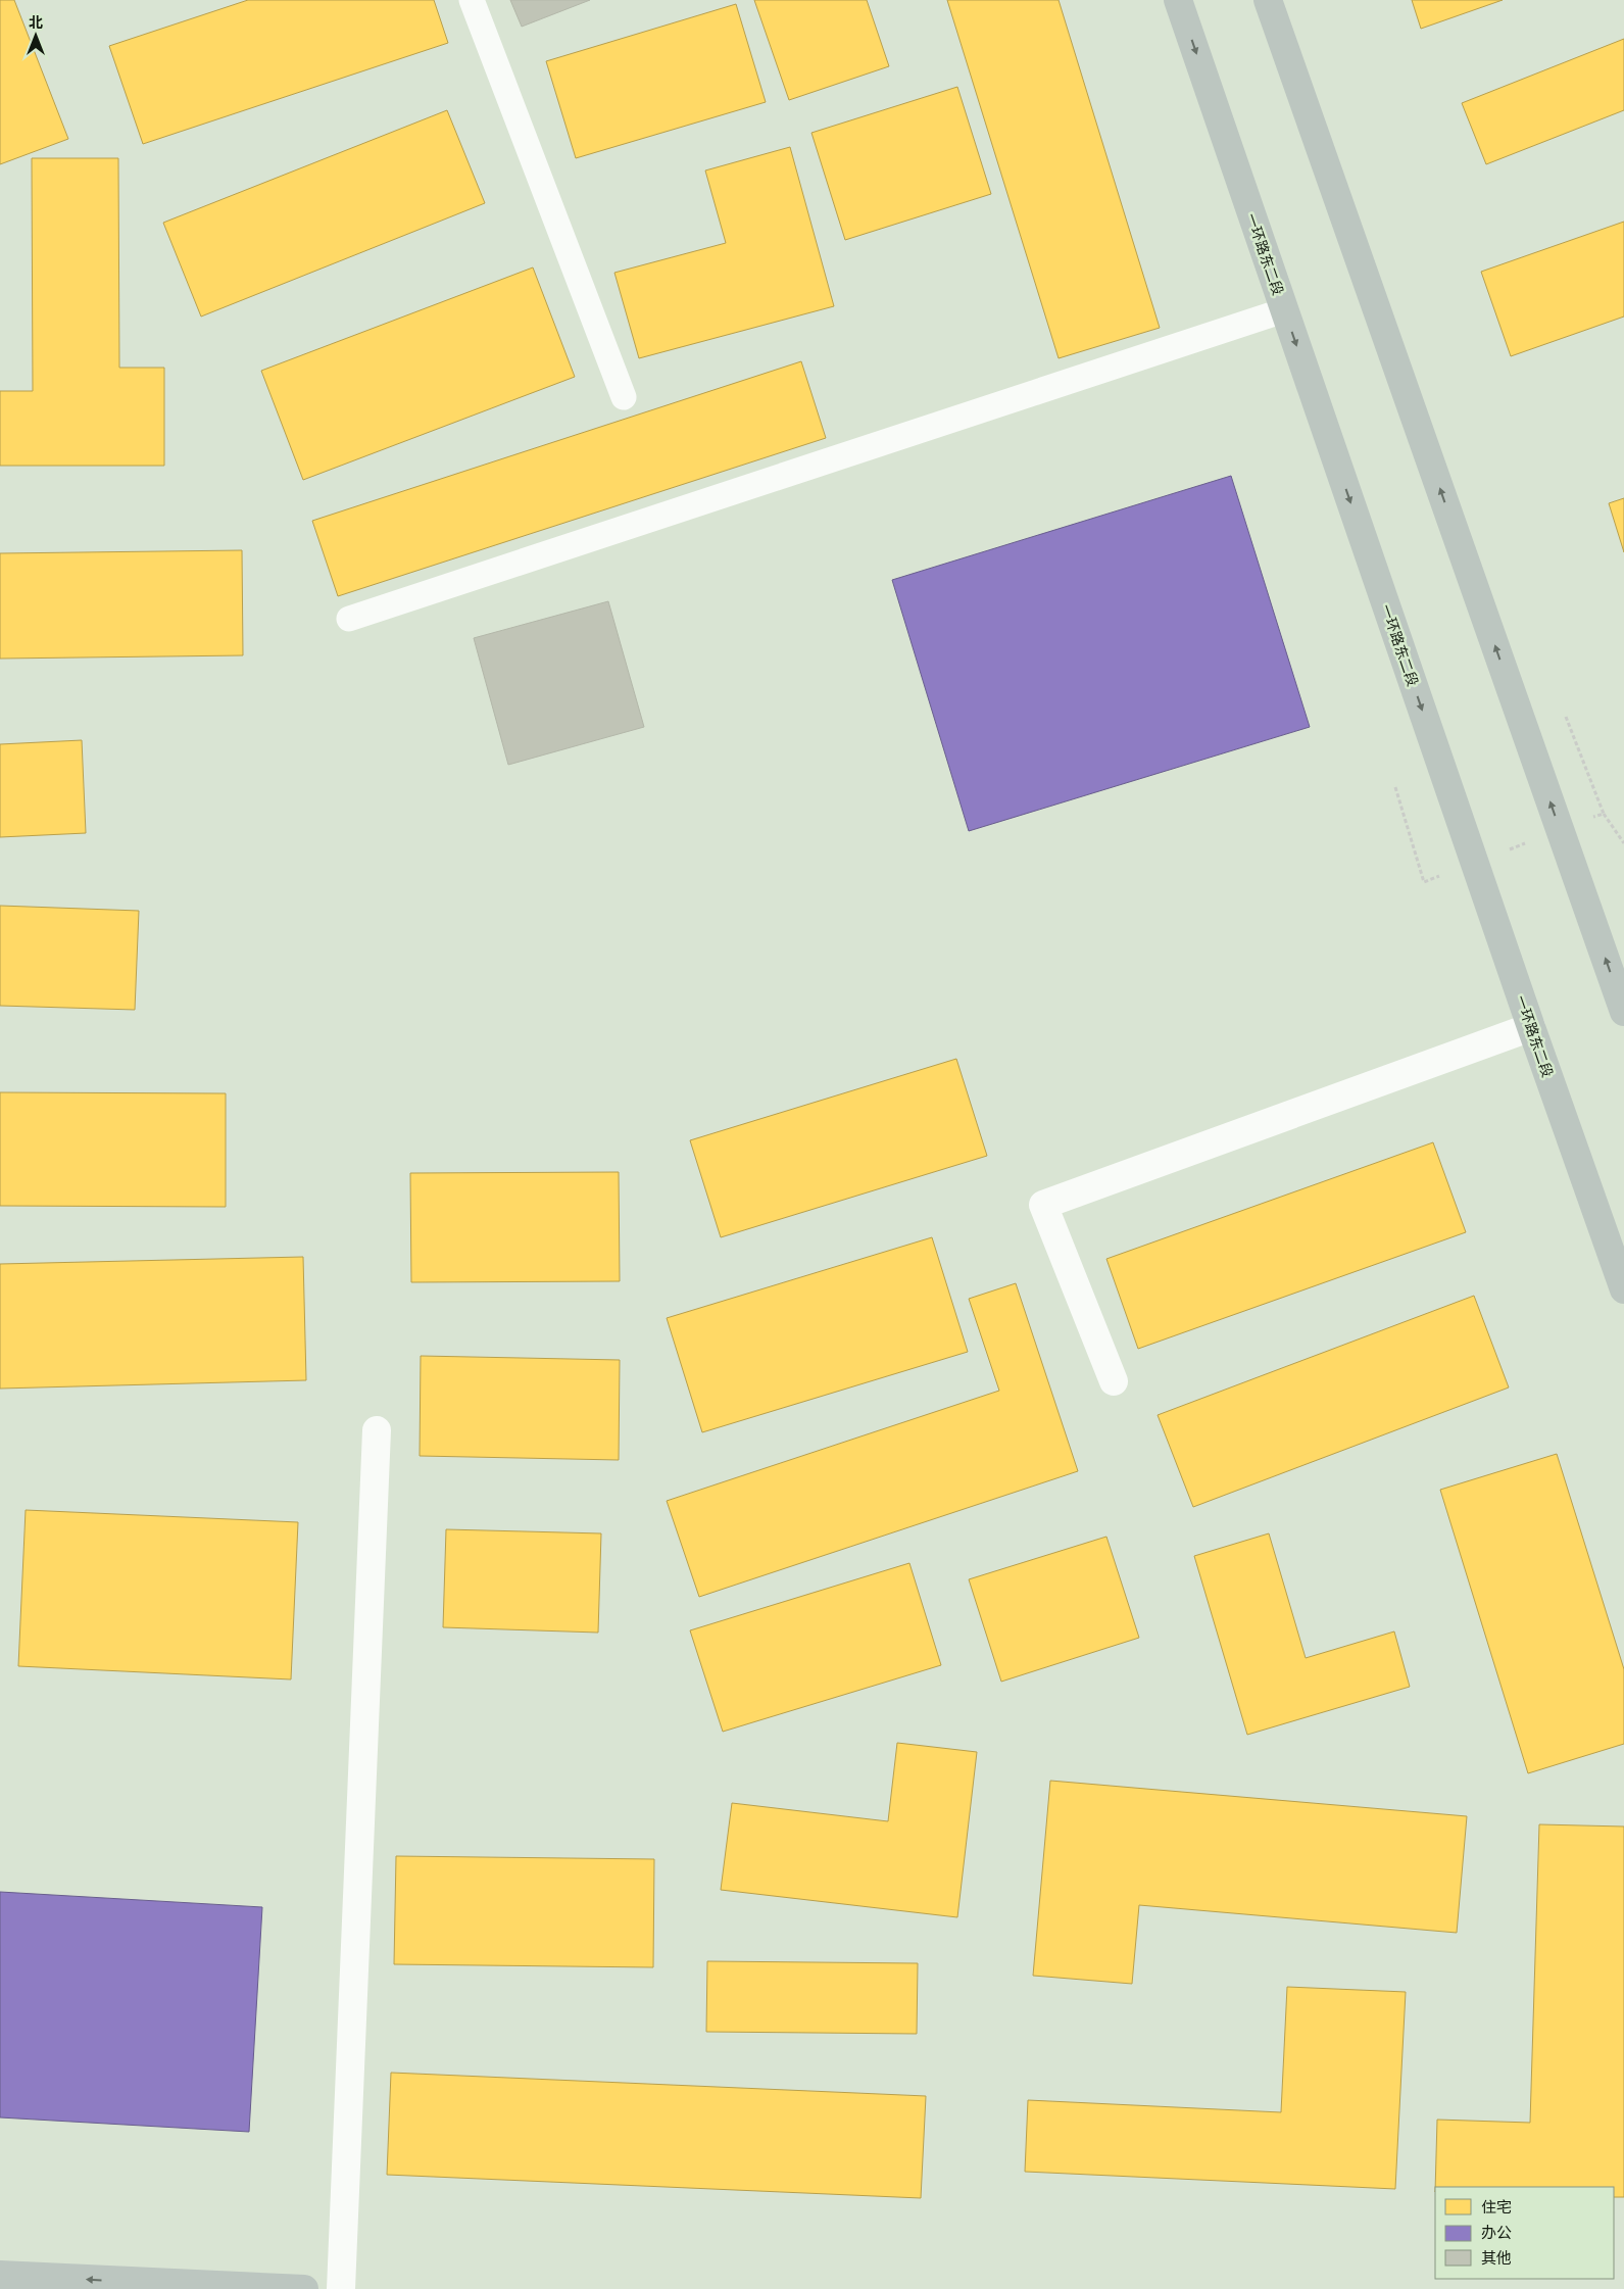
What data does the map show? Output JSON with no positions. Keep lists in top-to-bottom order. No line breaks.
{"streets":{"main road":["一环路东二段"]},"legend":["住宅","办公","其他"],"north":"top"}
